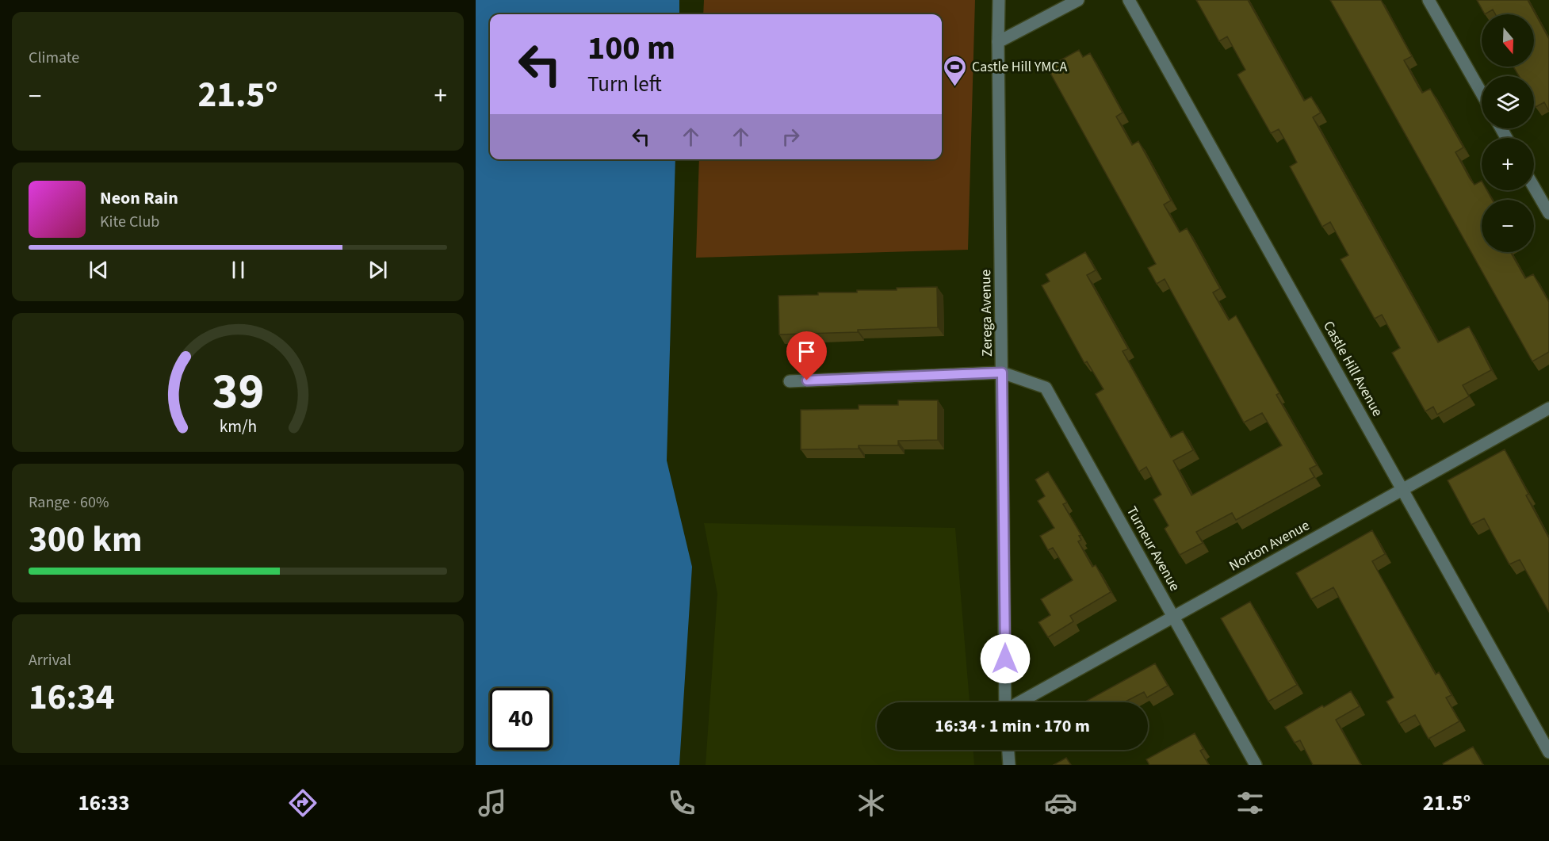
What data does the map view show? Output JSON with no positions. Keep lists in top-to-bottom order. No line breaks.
{"streets":{"street":["Zerega Avenue","Castle Hill Avenue","Norton Avenue","Turneur Avenue"]},"crossings":[["Zerega Avenue","Turneur Avenue"],["Castle Hill Avenue","Norton Avenue"],["Norton Avenue","Turneur Avenue"]],"places":{"sports":["Castle Hill YMCA"]},"north":"bottom","page":{"tile":["Climate",["Range · 60%","300 km"],["Arrival","16:34"]],"map_buttons":["+","−"],"turn":["100 m","Turn left"],"heat":["−","21.5°","+"],"song":["Neon Rain","Kite Club"],"limit":"40","trip":"16:34 · 1 min · 170 m","tabs":["16:33","21.5°"],"gauge":["39","km/h"]}}
